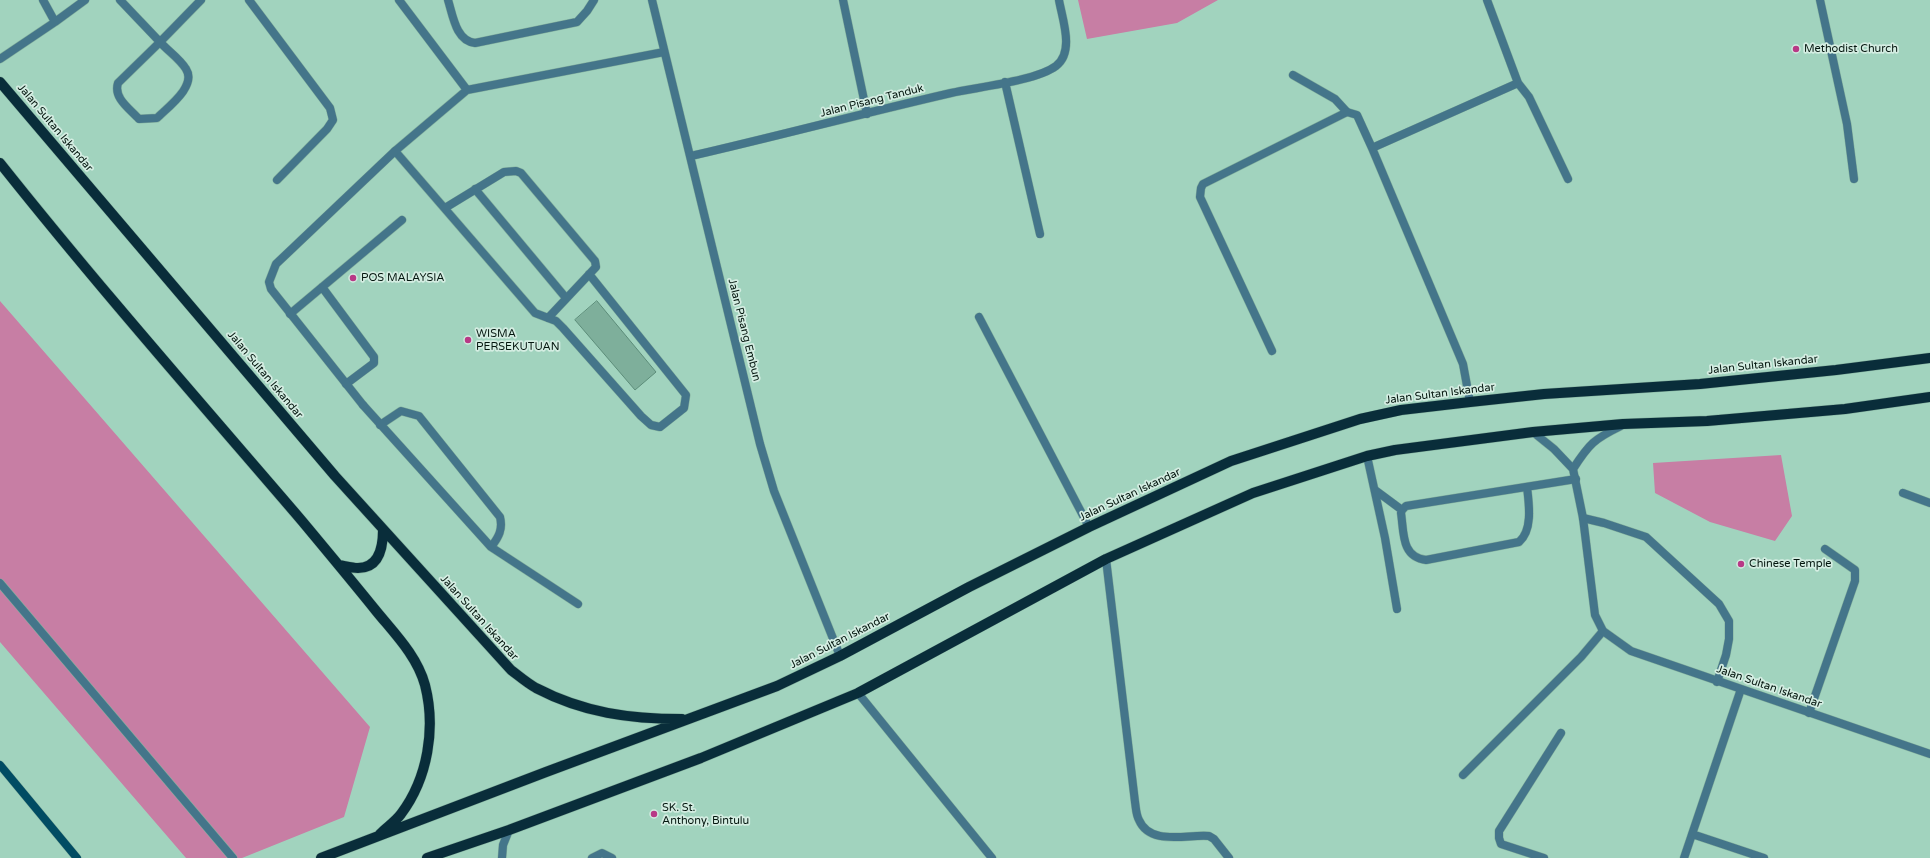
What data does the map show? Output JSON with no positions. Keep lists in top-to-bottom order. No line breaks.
{"streets":{"main road":["Jalan Sultan Iskandar"],"street":["Jalan Pisang Tanduk","Jalan Pisang Embun"]},"crossings":[["Jalan Pisang Tanduk","Jalan Pisang Embun"],["Jalan Sultan Iskandar","Jalan Pisang Embun"]],"places":["Methodist Church","POS MALAYSIA","WISMA PERSEKUTUAN","Chinese Temple","SK. St. Anthony, Bintulu"]}
